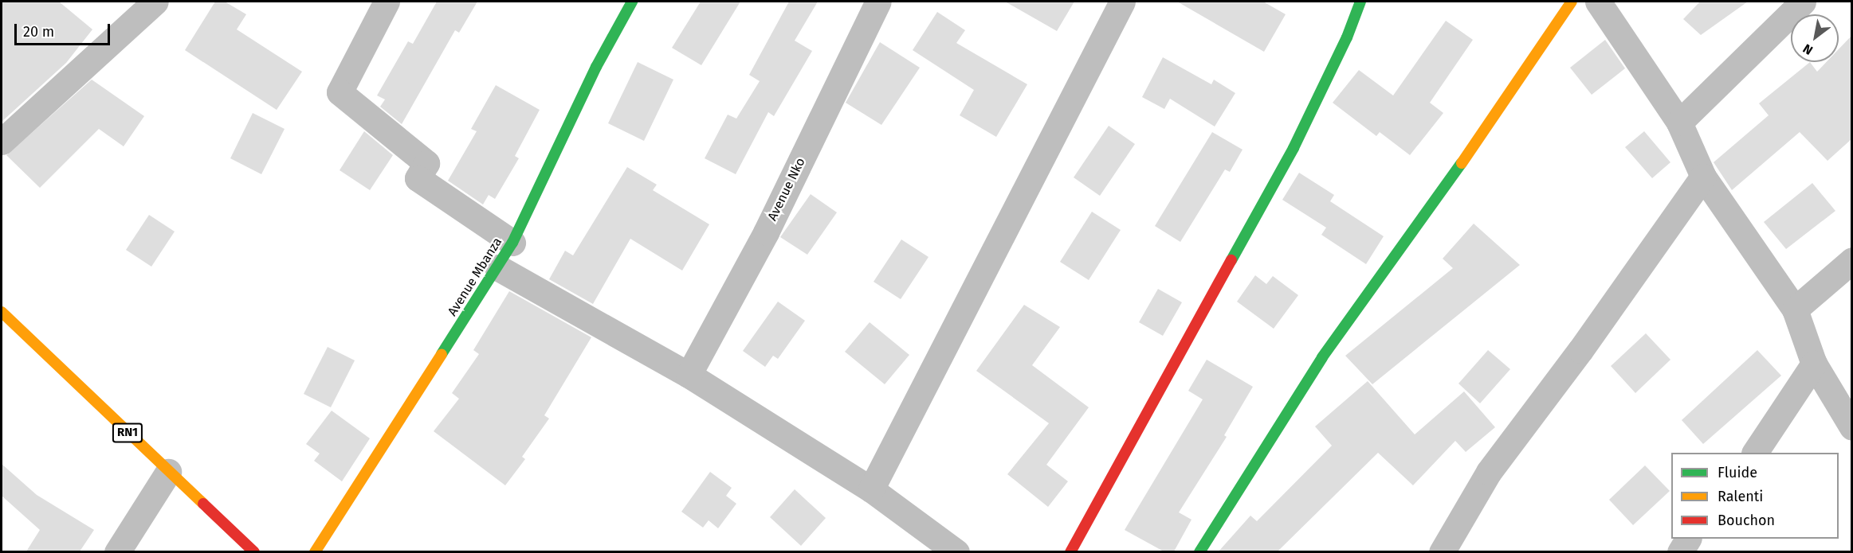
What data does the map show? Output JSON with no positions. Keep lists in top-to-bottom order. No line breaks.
{"streets":{"main road":["Avenue Mbanza","RN1"],"street":["Avenue Nko"]},"legend":["Fluide","Ralenti","Bouchon"],"scale_bar":"20 m","north":"bottom left"}
